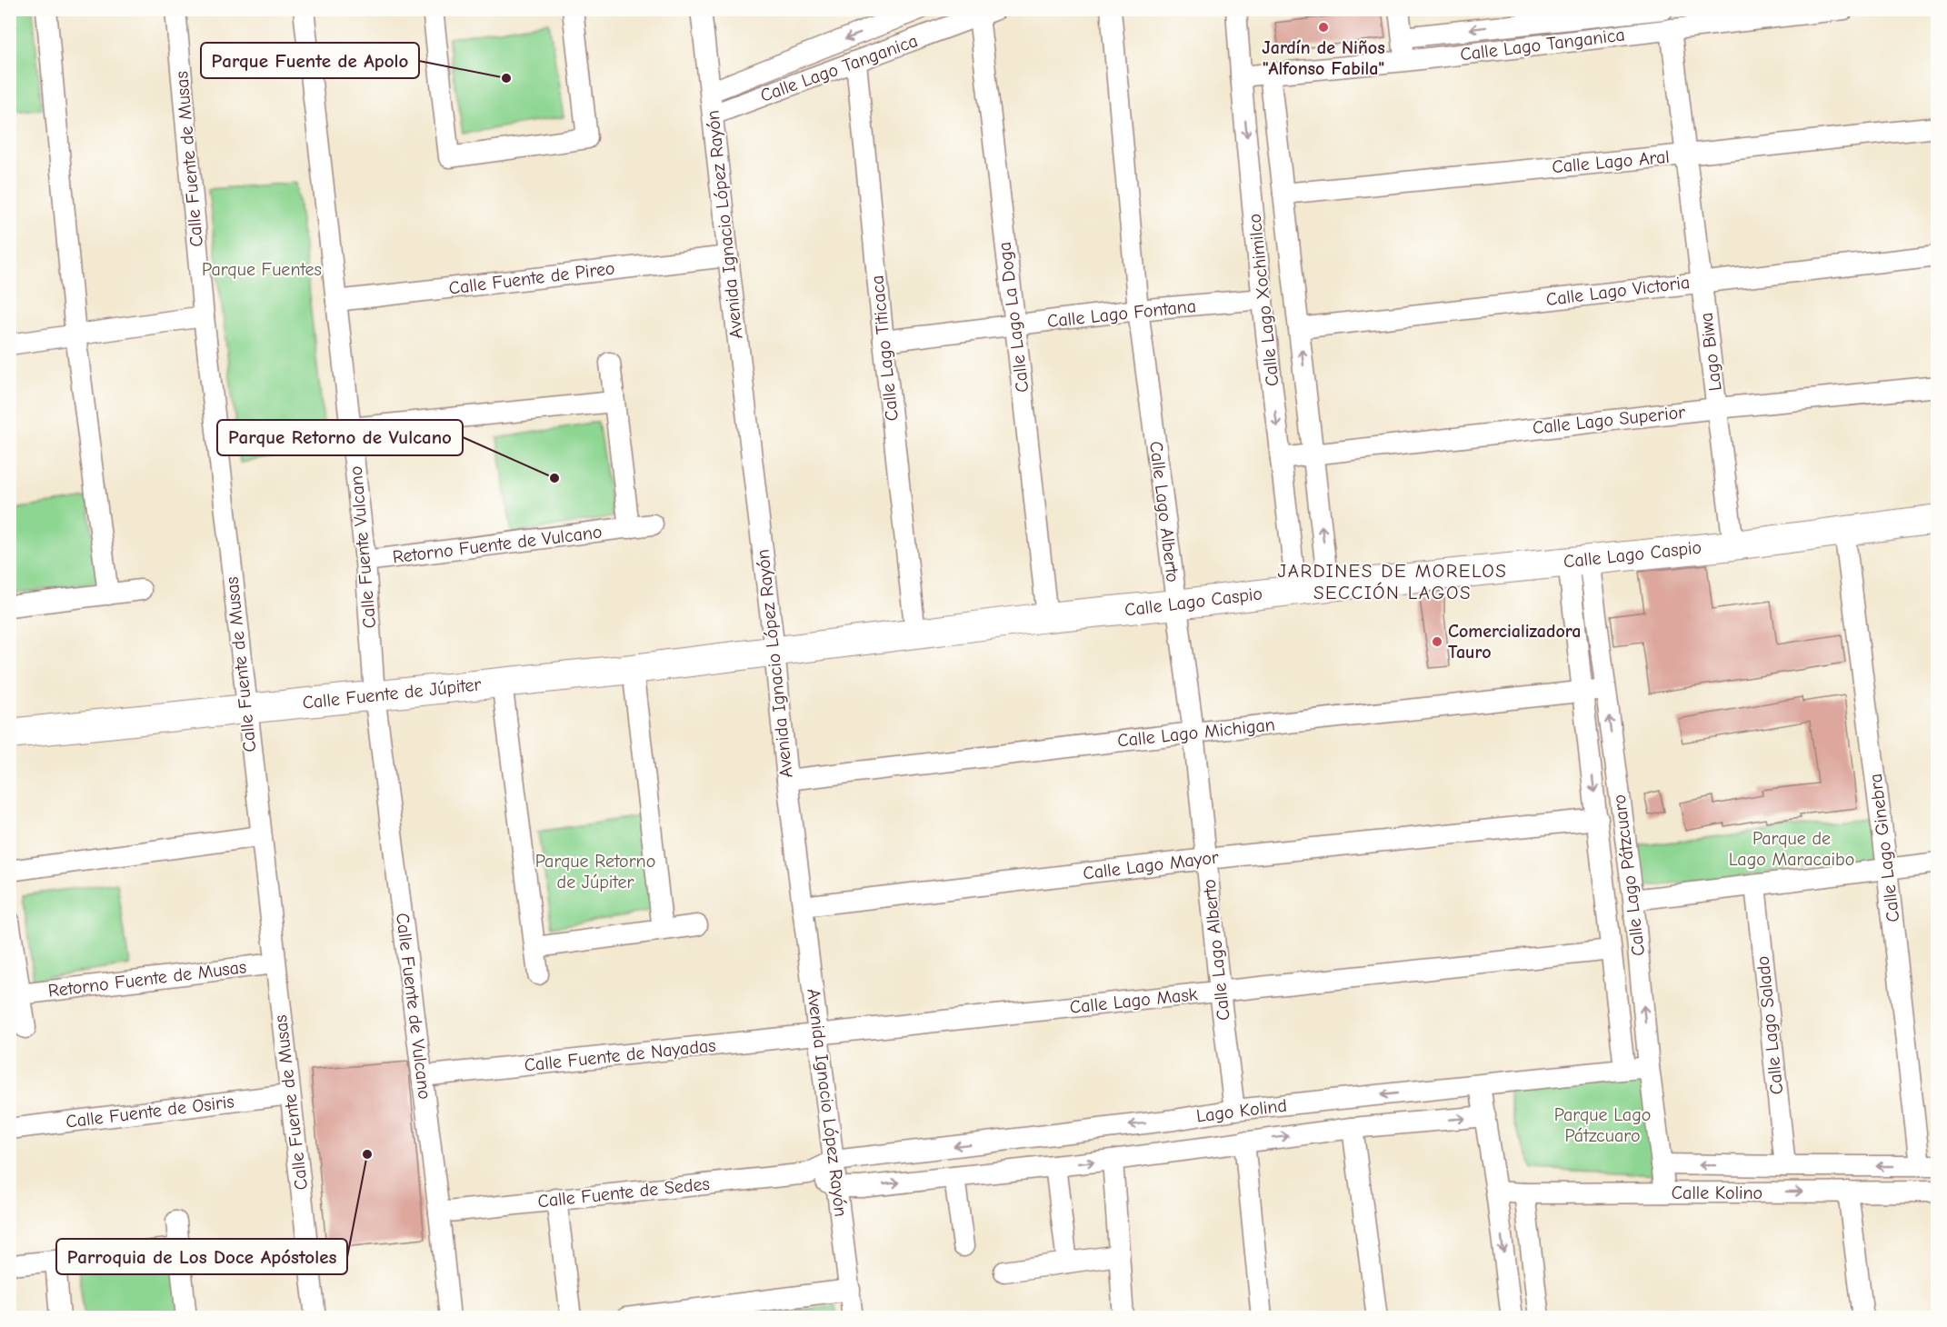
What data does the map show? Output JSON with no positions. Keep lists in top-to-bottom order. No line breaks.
{"streets":{"street":["Calle Lago Tanganica","Calle Fuente de Musas","Calle Lago Aral","Avenida Ignacio López Rayón","Calle Fuente de Pireo","Calle Lago Victoria","Calle Lago Xochimilco","Calle Lago Fontana","Calle Lago La Doga","Calle Lago Titicaca","Lago Biwa","Calle Lago Superior","Calle Lago Alberto","Retorno Fuente de Vulcano","Calle Fuente Vulcano","Calle Lago Caspio","Calle Fuente de Júpiter","Calle Lago Michigan","Calle Lago Ginebra","Calle Lago Mayor","Calle Lago Pátzcuaro","Retorno Fuente de Musas","Calle Lago Mask","Calle Fuente de Vulcano","Calle Lago Salado","Calle Fuente de Nayadas","Lago Kolind","Calle Fuente de Osiris","Calle Fuente de Sedes","Calle Kolino"]},"crossings":[["Calle Lago Tanganica","Avenida Ignacio López Rayón"],["Calle Lago Tanganica","Calle Lago Xochimilco"],["Calle Lago Tanganica","Calle Lago La Doga"],["Calle Lago Tanganica","Calle Lago Titicaca"],["Calle Lago Tanganica","Lago Biwa"],["Calle Fuente de Musas","Calle Fuente de Júpiter"],["Calle Fuente de Musas","Retorno Fuente de Musas"],["Calle Fuente de Musas","Calle Fuente de Osiris"],["Calle Lago Aral","Calle Lago Xochimilco"],["Calle Lago Aral","Lago Biwa"],["Avenida Ignacio López Rayón","Calle Fuente de Pireo"],["Avenida Ignacio López Rayón","Calle Lago Caspio"],["Avenida Ignacio López Rayón","Calle Fuente de Júpiter"],["Avenida Ignacio López Rayón","Calle Lago Michigan"],["Avenida Ignacio López Rayón","Calle Lago Mayor"],["Avenida Ignacio López Rayón","Calle Lago Mask"],["Avenida Ignacio López Rayón","Calle Fuente de Nayadas"],["Avenida Ignacio López Rayón","Lago Kolind"],["Avenida Ignacio López Rayón","Calle Fuente de Sedes"],["Calle Fuente de Pireo","Calle Fuente Vulcano"],["Calle Lago Victoria","Calle Lago Xochimilco"],["Calle Lago Victoria","Lago Biwa"],["Calle Lago Xochimilco","Calle Lago Fontana"],["Calle Lago Xochimilco","Calle Lago Superior"],["Calle Lago Xochimilco","Calle Lago Caspio"],["Calle Lago Fontana","Calle Lago La Doga"],["Calle Lago Fontana","Calle Lago Titicaca"],["Calle Lago Fontana","Calle Lago Alberto"],["Calle Lago La Doga","Calle Lago Caspio"],["Calle Lago Titicaca","Calle Lago Caspio"],["Lago Biwa","Calle Lago Superior"],["Lago Biwa","Calle Lago Caspio"],["Calle Lago Alberto","Calle Lago Caspio"],["Calle Lago Alberto","Calle Lago Michigan"],["Calle Lago Alberto","Calle Lago Mayor"],["Calle Lago Alberto","Calle Lago Mask"],["Calle Lago Alberto","Lago Kolind"],["Retorno Fuente de Vulcano","Calle Fuente Vulcano"],["Calle Fuente Vulcano","Calle Fuente de Júpiter"],["Calle Fuente Vulcano","Calle Fuente de Vulcano"],["Calle Lago Caspio","Calle Fuente de Júpiter"],["Calle Lago Caspio","Calle Lago Ginebra"],["Calle Lago Caspio","Calle Lago Pátzcuaro"],["Calle Fuente de Júpiter","Calle Fuente de Vulcano"],["Calle Lago Michigan","Calle Lago Pátzcuaro"],["Calle Lago Ginebra","Calle Kolino"],["Calle Lago Mayor","Calle Lago Pátzcuaro"],["Calle Lago Pátzcuaro","Calle Lago Mask"],["Calle Lago Pátzcuaro","Lago Kolind"],["Calle Lago Pátzcuaro","Calle Kolino"],["Calle Lago Mask","Calle Fuente de Nayadas"],["Calle Fuente de Vulcano","Calle Fuente de Nayadas"],["Calle Fuente de Vulcano","Calle Fuente de Sedes"],["Calle Lago Salado","Calle Kolino"],["Lago Kolind","Calle Fuente de Sedes"]],"districts":["JARDINES DE MORELOS SECCIÓN LAGOS"],"parks":["Parque Fuentes","Parque de Lago Maracaibo","Parque Retorno de Júpiter","Parque Lago Pátzcuaro"],"places":["Jardín de Niños \"Alfonso Fabila\"","Parque Fuente de Apolo","Parque Retorno de Vulcano","Comercializadora Tauro","Parroquia de Los Doce Apóstoles"]}
